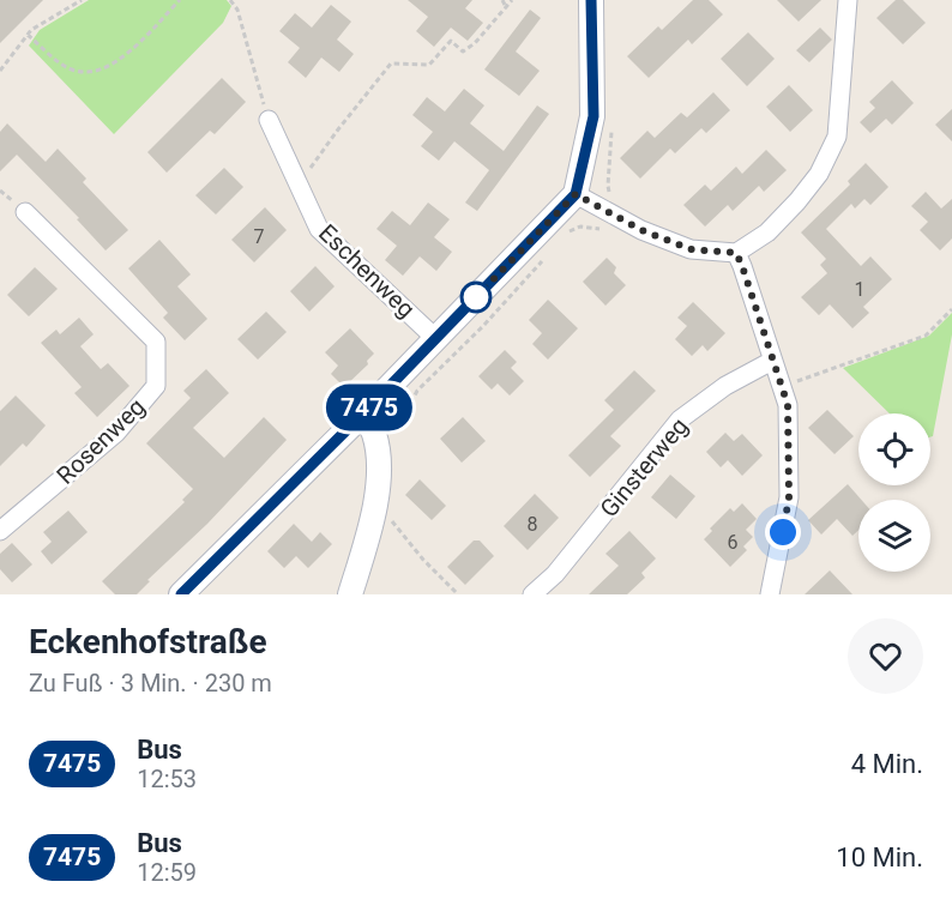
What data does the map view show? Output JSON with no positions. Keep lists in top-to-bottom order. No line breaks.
{"streets":{"street":["Eschenweg","Rosenweg","Ginsterweg"]},"lines":["bus line 7475"],"house_numbers":["7","1","8","6"],"page":{"on_map":"7475","heading":["Eckenhofstraße","Zu Fuß · 3 Min. · 230 m"],"list":[{"mark":"7475","name":"Bus","note":"12:53","value":"4 Min."},{"mark":"7475","name":"Bus","note":"12:59","value":"10 Min."}]}}
